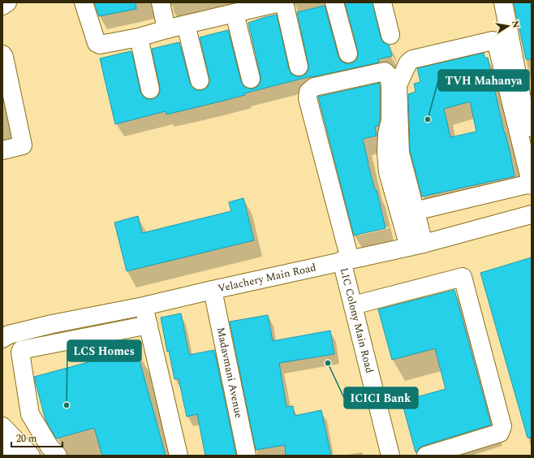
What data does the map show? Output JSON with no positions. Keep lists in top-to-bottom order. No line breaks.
{"streets":{"street":["Velachery Main Road","LIC Colony Main Road","Madavmani Avenue"]},"crossings":[["Velachery Main Road","LIC Colony Main Road"],["Velachery Main Road","Madavmani Avenue"]],"places":["TVH Mahanya","ICICI Bank","LCS Homes"],"scale_bar":"20 m","north":"right"}
